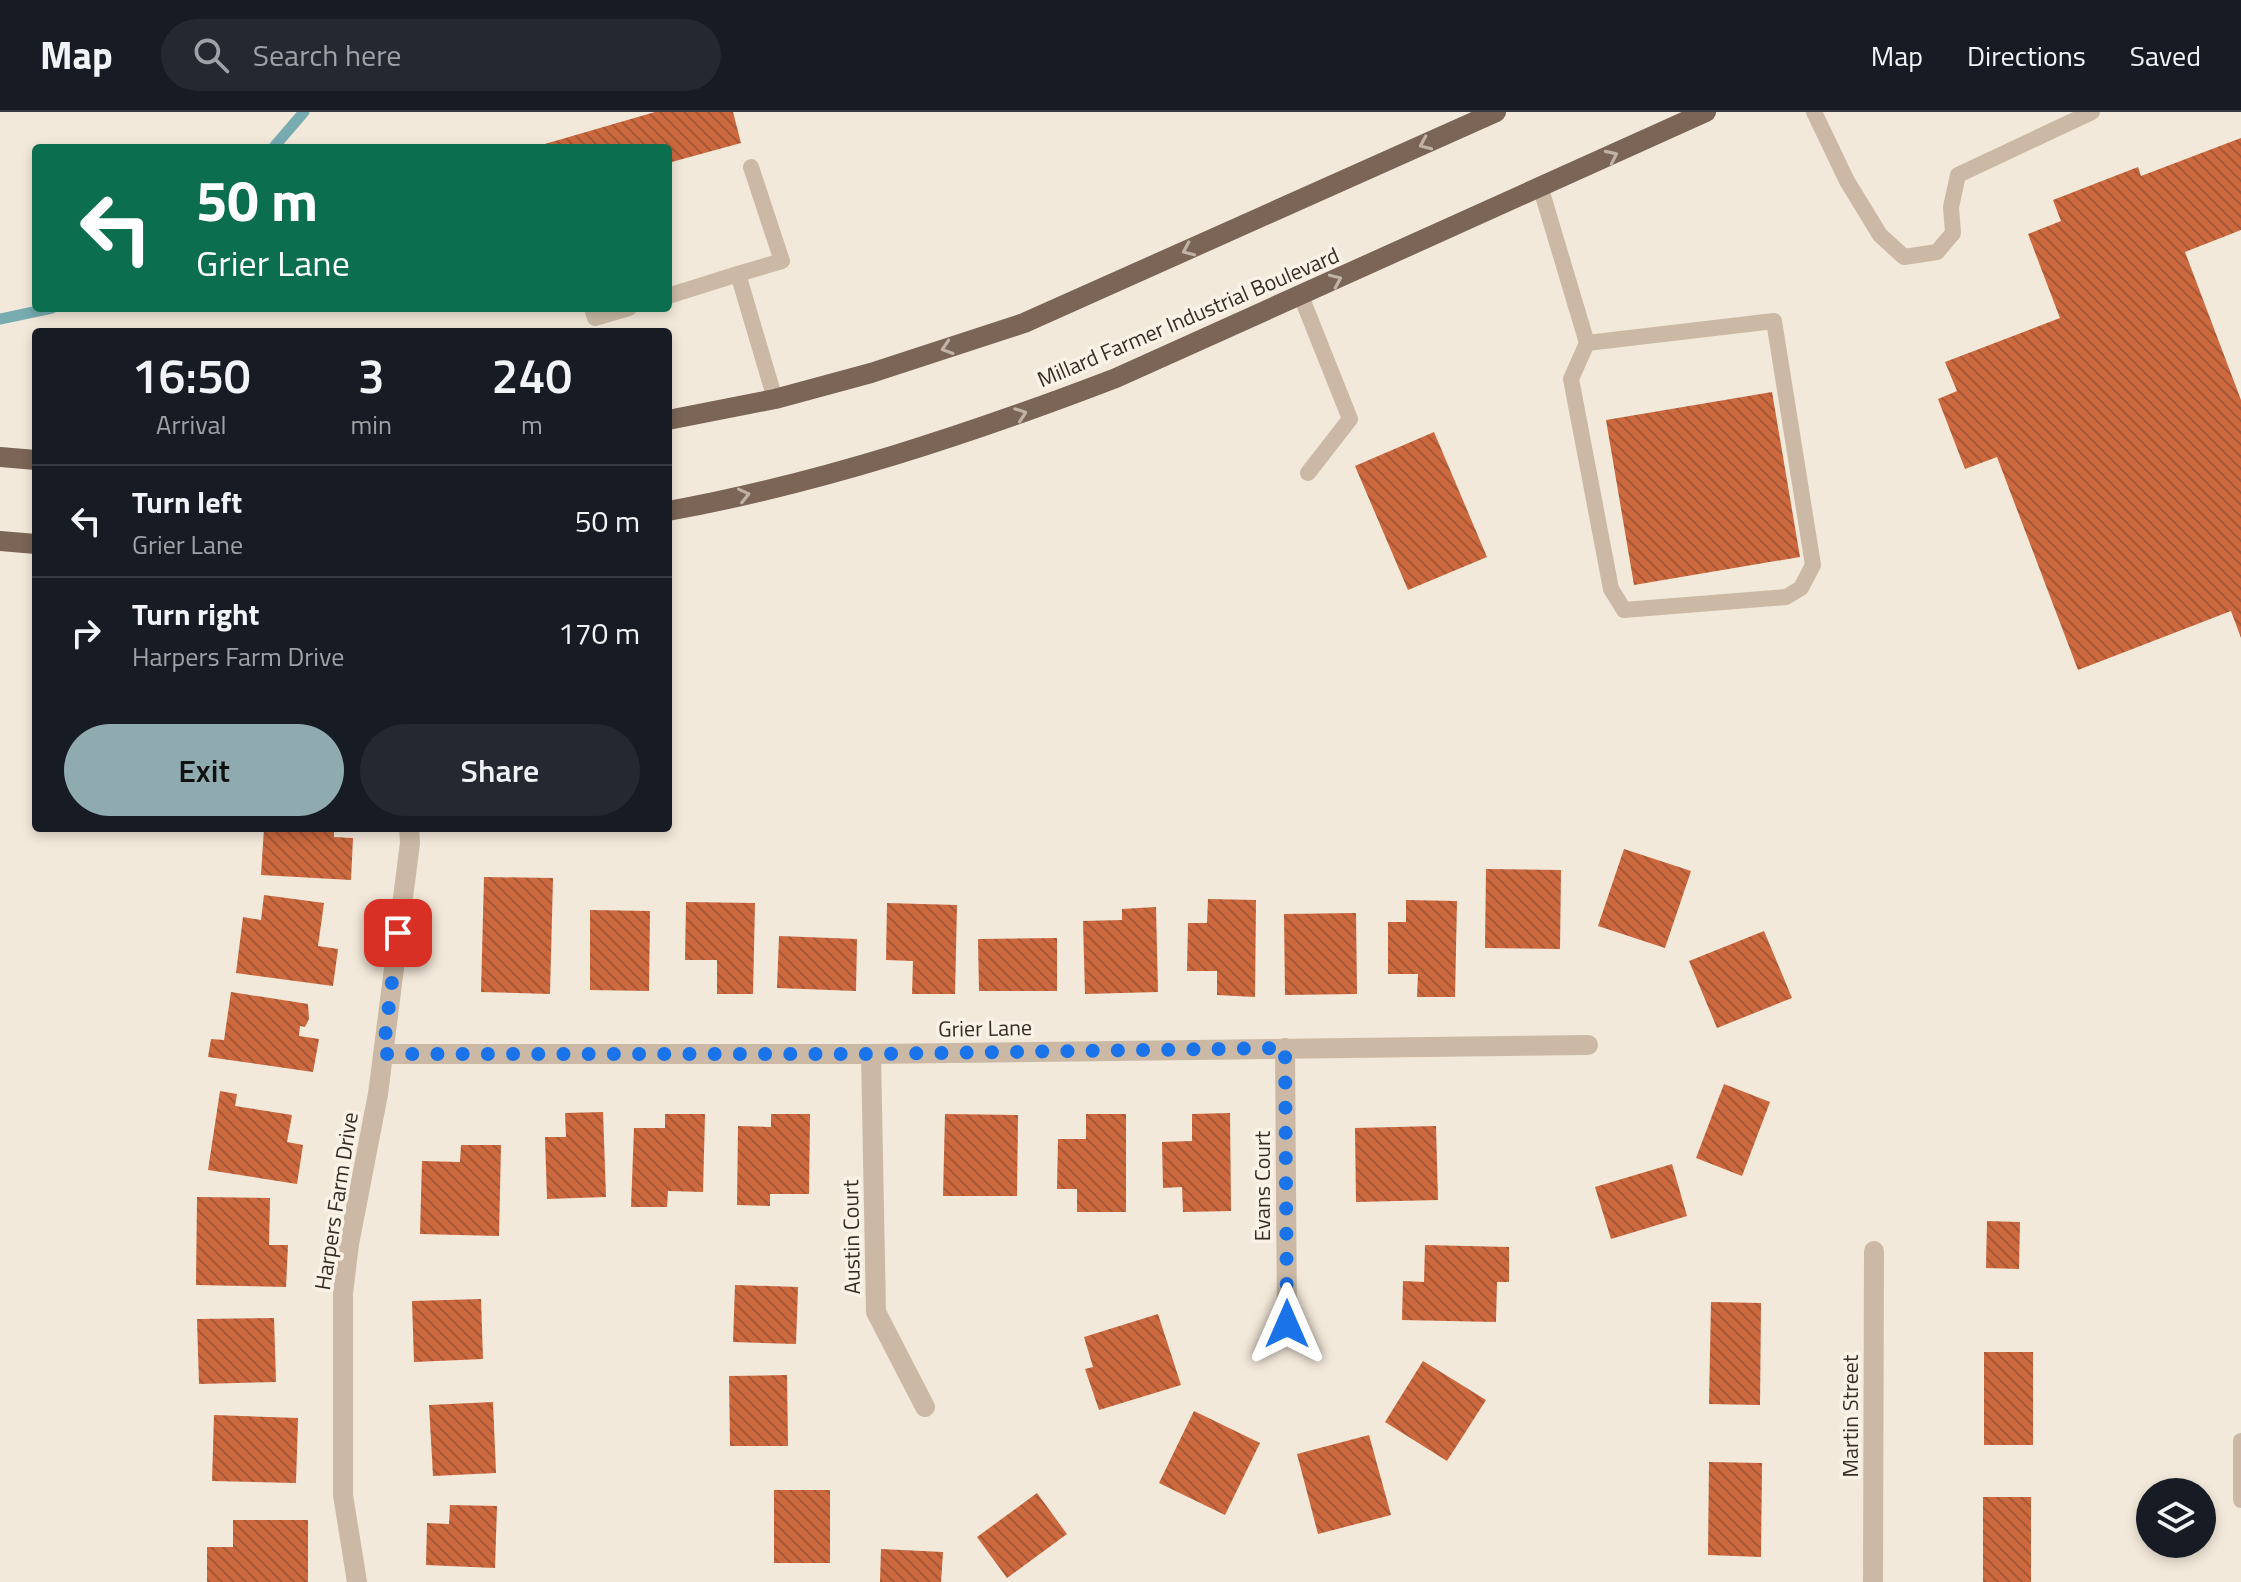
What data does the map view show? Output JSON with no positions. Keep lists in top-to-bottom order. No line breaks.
{"streets":{"main road":["Millard Farmer Industrial Boulevard"],"street":["Grier Lane","Evans Court","Harpers Farm Drive","Austin Court","Martin Street"]},"crossings":[["Grier Lane","Evans Court"],["Grier Lane","Harpers Farm Drive"],["Grier Lane","Austin Court"]],"page":{"header":"Map","search":"Search here","nav":["Map","Directions","Saved"],"turn":["50 m","Grier Lane"],"eta":["16:50","Arrival","3","min","240","m"],"list":[{"name":"Turn left","note":"Grier Lane","value":"50 m"},{"name":"Turn right","note":"Harpers Farm Drive","value":"170 m"}],"buttons":["Exit","Share"]}}
